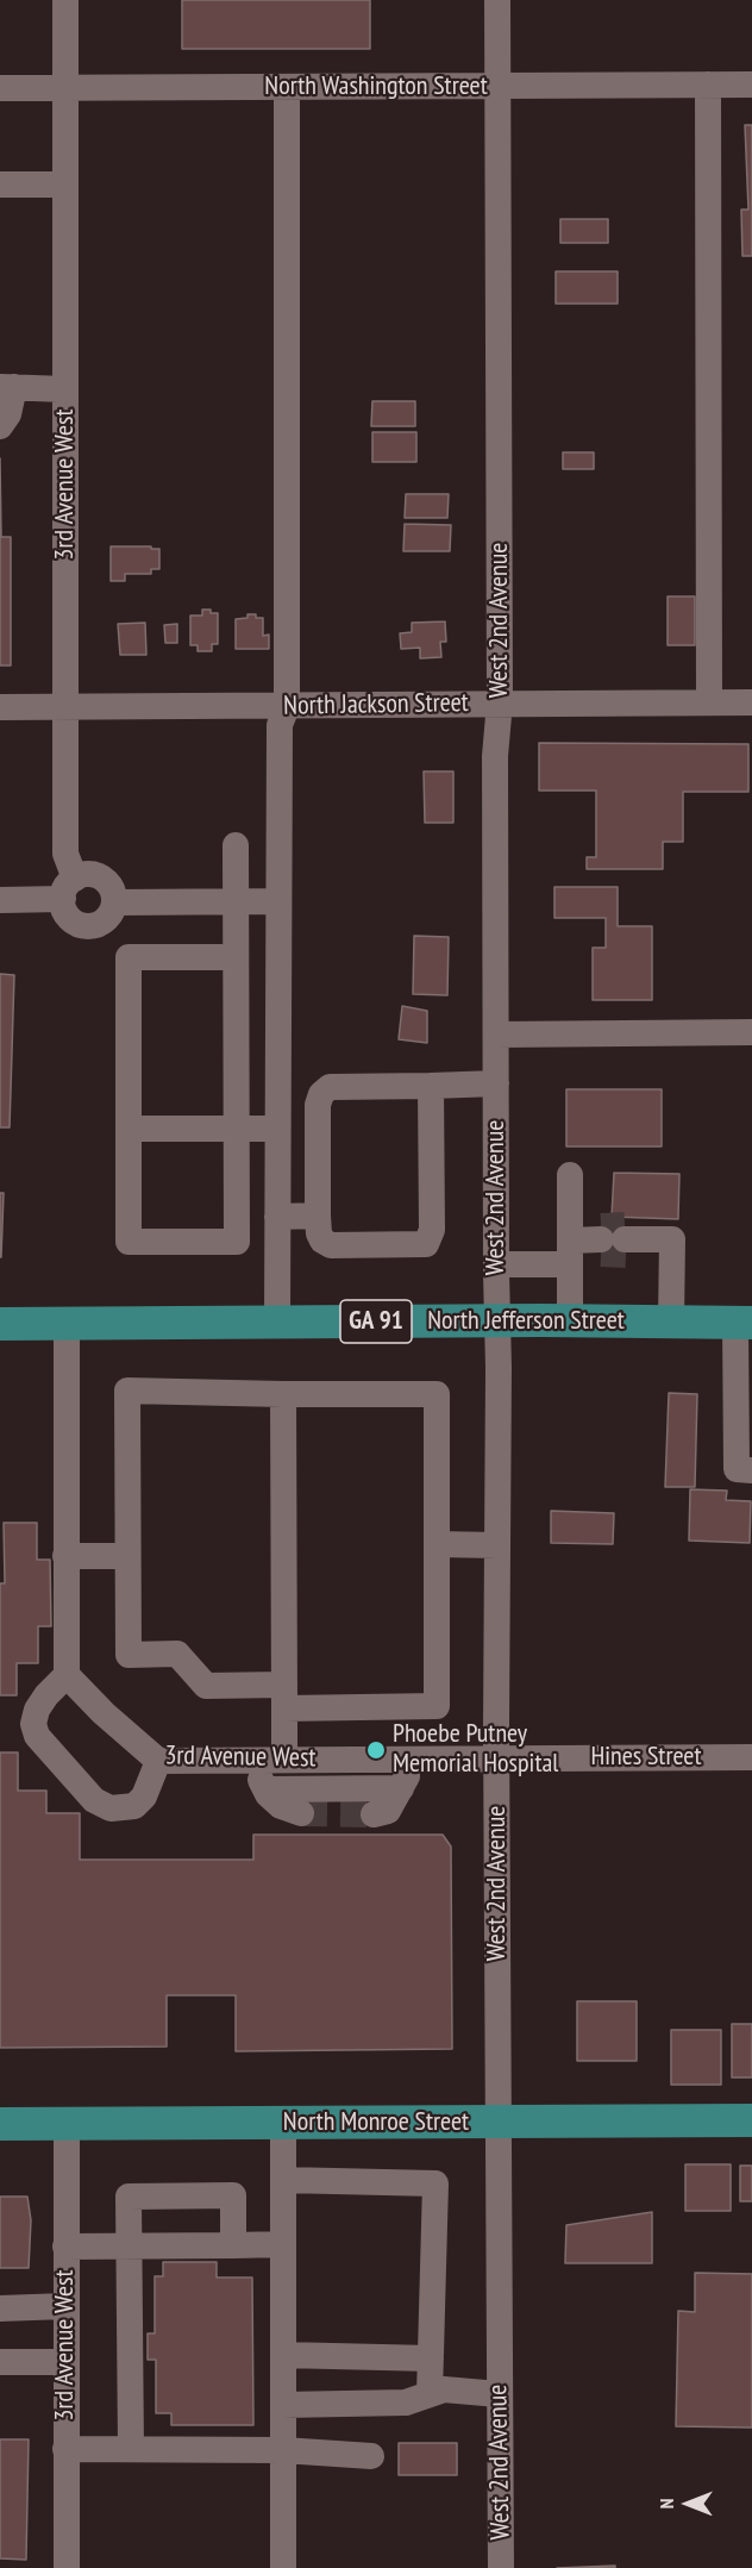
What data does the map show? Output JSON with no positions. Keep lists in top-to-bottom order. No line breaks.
{"streets":{"main road":["GA 91","North Jefferson Street","North Monroe Street"],"street":["North Washington Street","3rd Avenue West","West 2nd Avenue","North Jackson Street","Hines Street"]},"crossings":[["North Washington Street","3rd Avenue West"],["North Washington Street","West 2nd Avenue"],["3rd Avenue West","West 2nd Avenue"],["3rd Avenue West","North Jackson Street"],["3rd Avenue West","Hines Street"],["3rd Avenue West","North Monroe Street"],["West 2nd Avenue","North Jackson Street"],["West 2nd Avenue","North Jefferson Street"],["West 2nd Avenue","Hines Street"],["West 2nd Avenue","North Monroe Street"]],"places":["Phoebe Putney Memorial Hospital"],"north":"left"}
